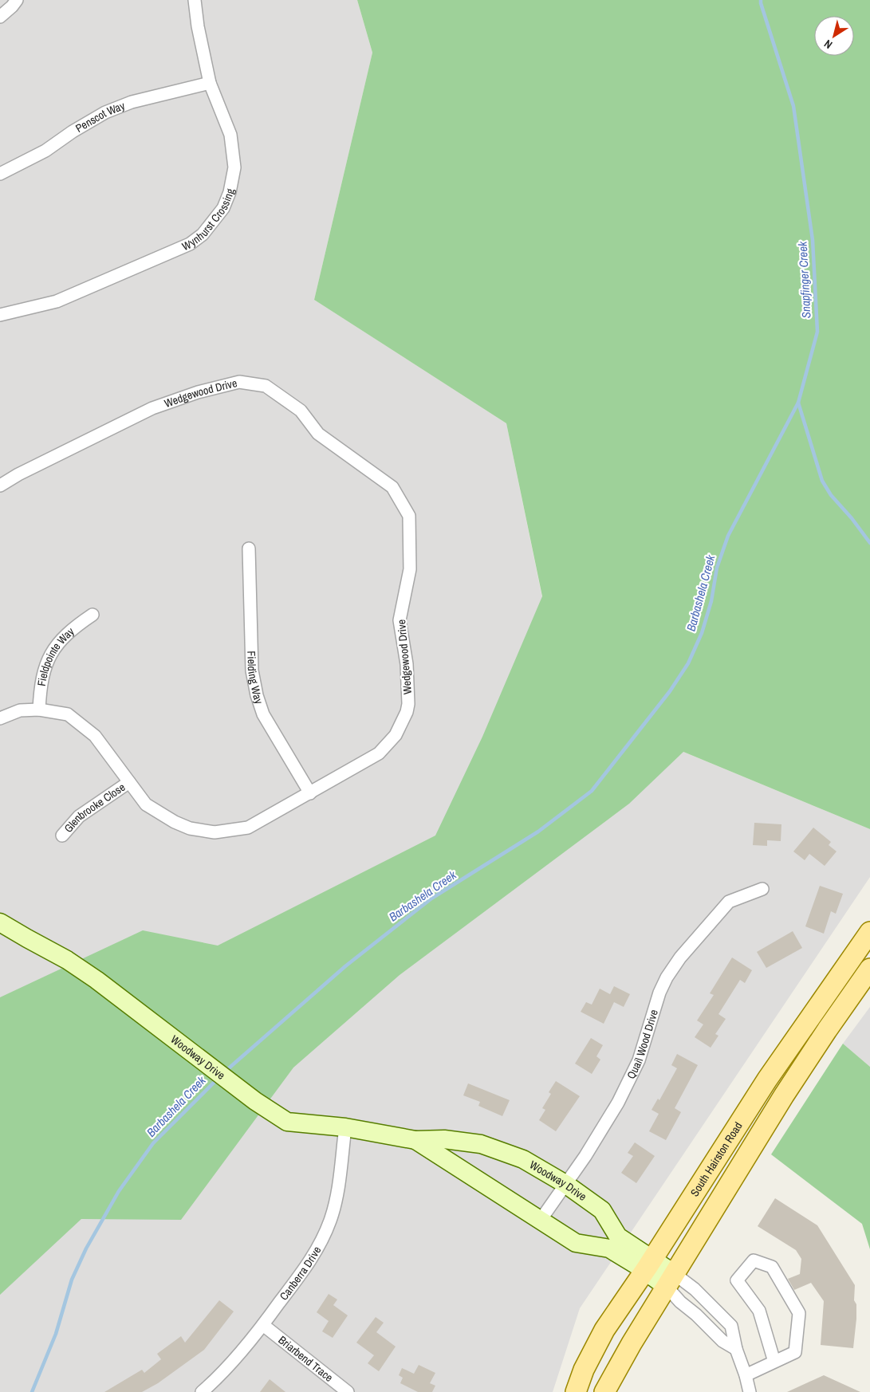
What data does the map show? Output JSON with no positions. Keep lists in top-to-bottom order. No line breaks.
{"streets":{"main road":["South Hairston Road"],"street":["Penscot Way","Wynhurst Crossing","Wedgewood Drive","Fieldpointe Way","Fielding Way","Glenbrooke Close","Quail Wood Drive","Woodway Drive","Canberra Drive","Briarbend Trace"]},"crossings":[["Penscot Way","Wynhurst Crossing"],["Wedgewood Drive","Fieldpointe Way"],["Wedgewood Drive","Fielding Way"],["Wedgewood Drive","Glenbrooke Close"],["Quail Wood Drive","Woodway Drive"],["Woodway Drive","South Hairston Road"],["Woodway Drive","Canberra Drive"],["Canberra Drive","Briarbend Trace"]],"water":["Snapfinger Creek","Barbashela Creek"],"north":"bottom left"}
